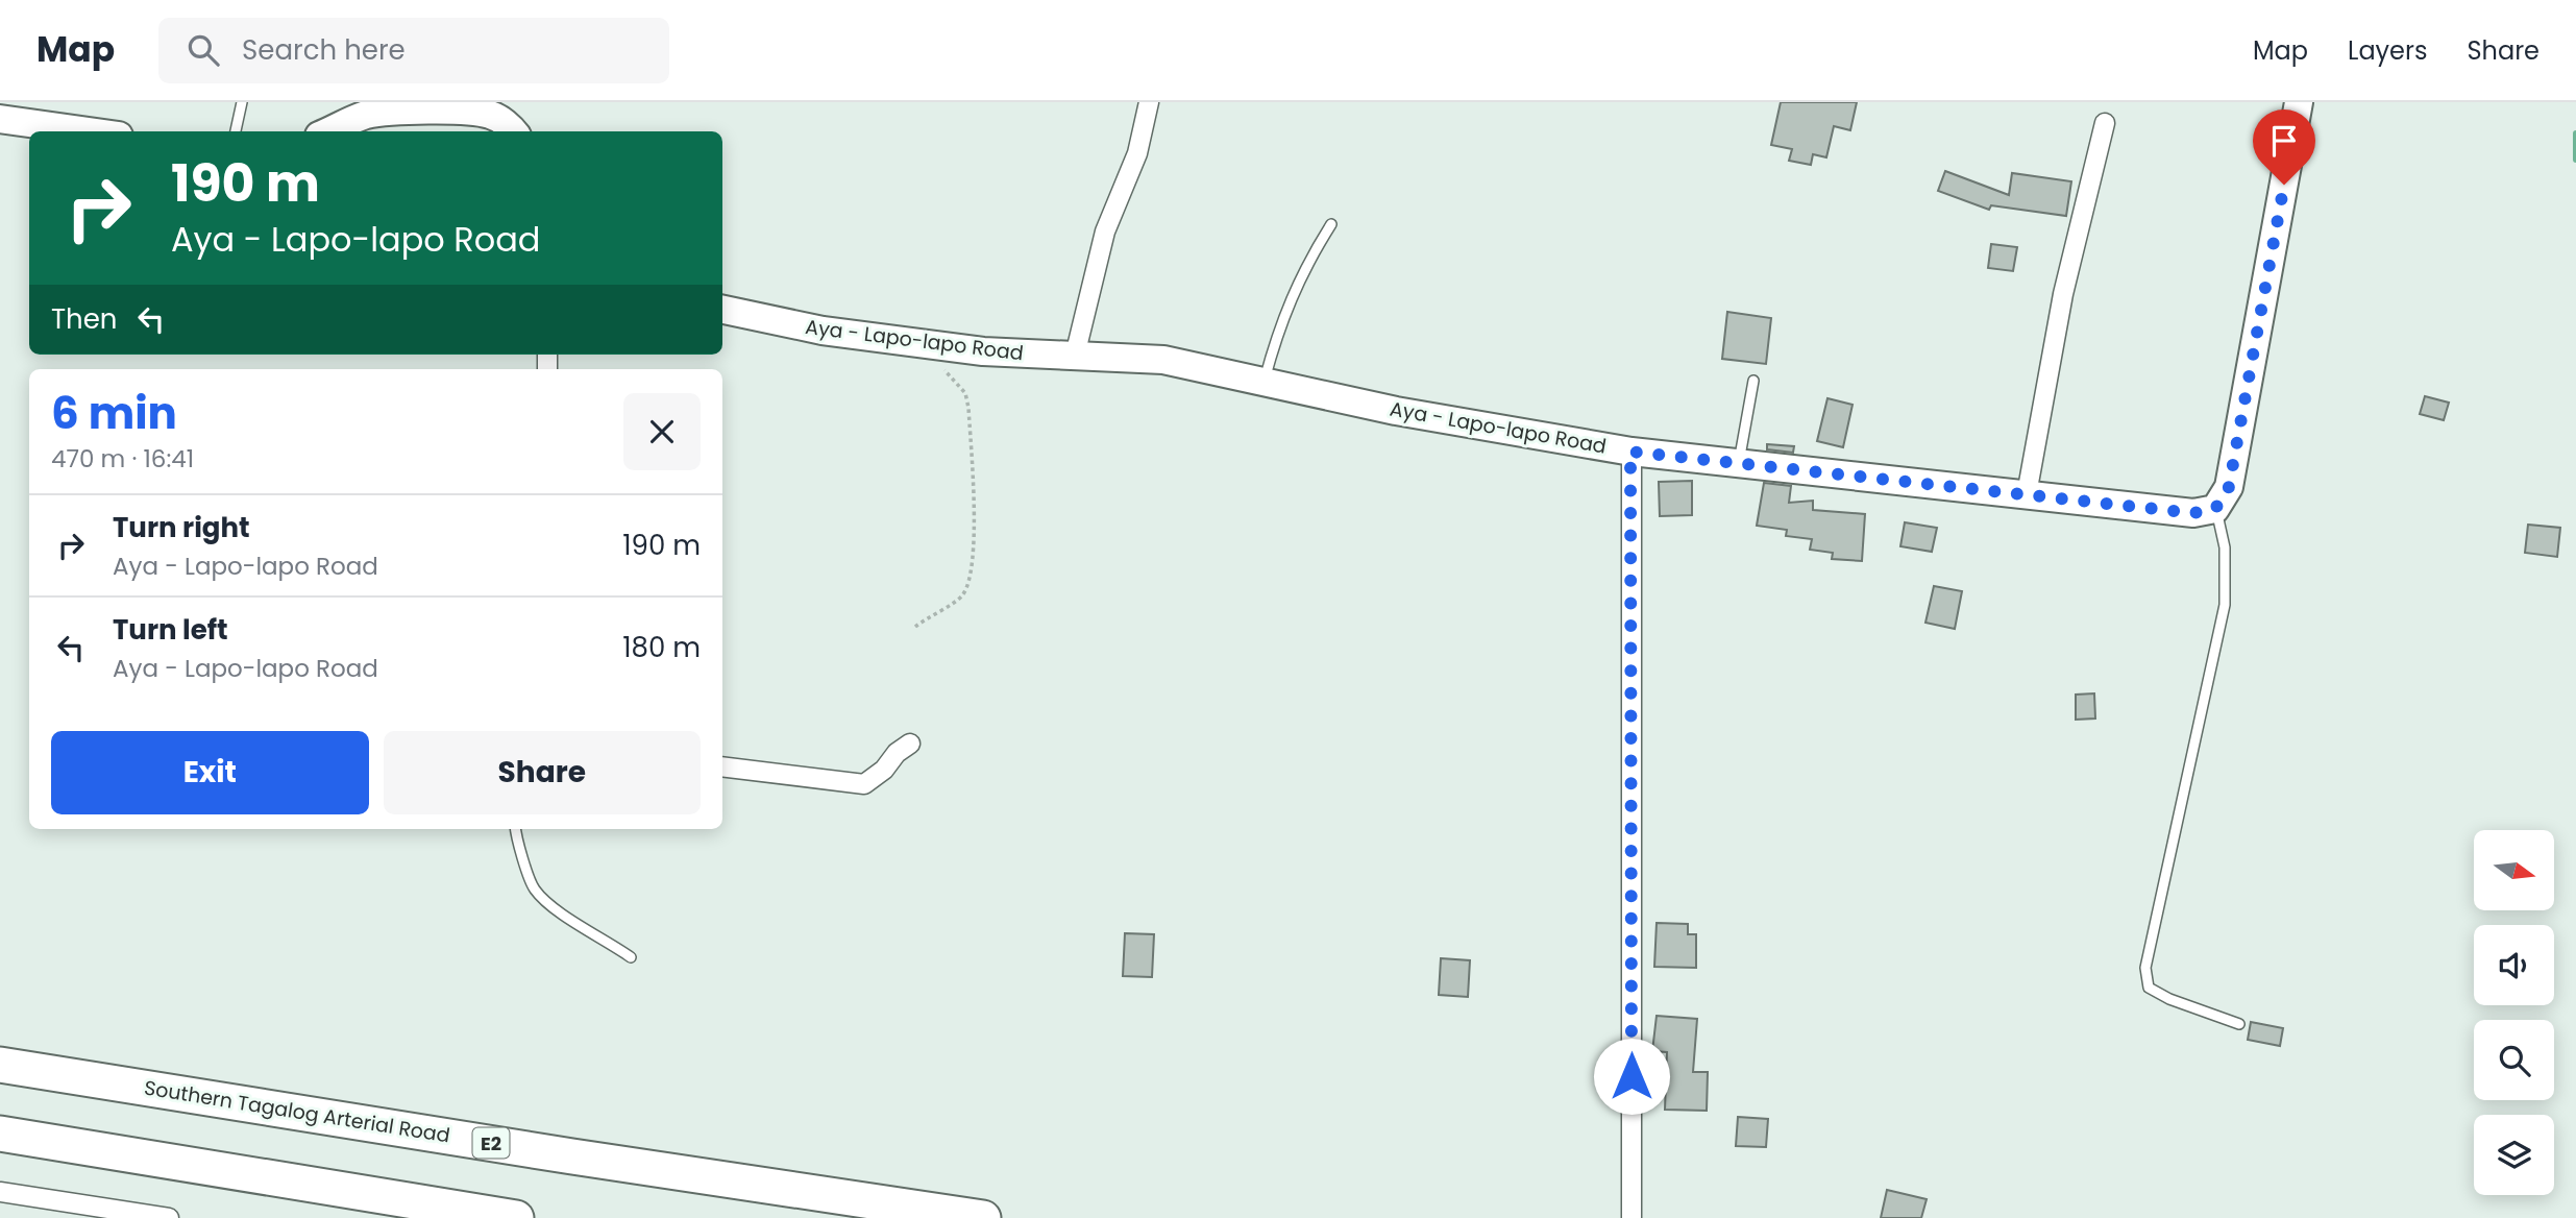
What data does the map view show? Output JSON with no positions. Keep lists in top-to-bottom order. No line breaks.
{"streets":{"highway":["Southern Tagalog Arterial Road","E2"],"street":["Aya - Lapo-lapo Road"]},"north":"right","page":{"header":"Map","search":"Search here","nav":["Map","Layers","Share"],"turn":["190 m","Aya - Lapo-lapo Road"],"then":"Then","heading":["6 min","470 m · 16:41"],"list":[{"name":"Turn right","note":"Aya - Lapo-lapo Road","value":"190 m"},{"name":"Turn left","note":"Aya - Lapo-lapo Road","value":"180 m"}],"buttons":["Exit","Share"]}}
